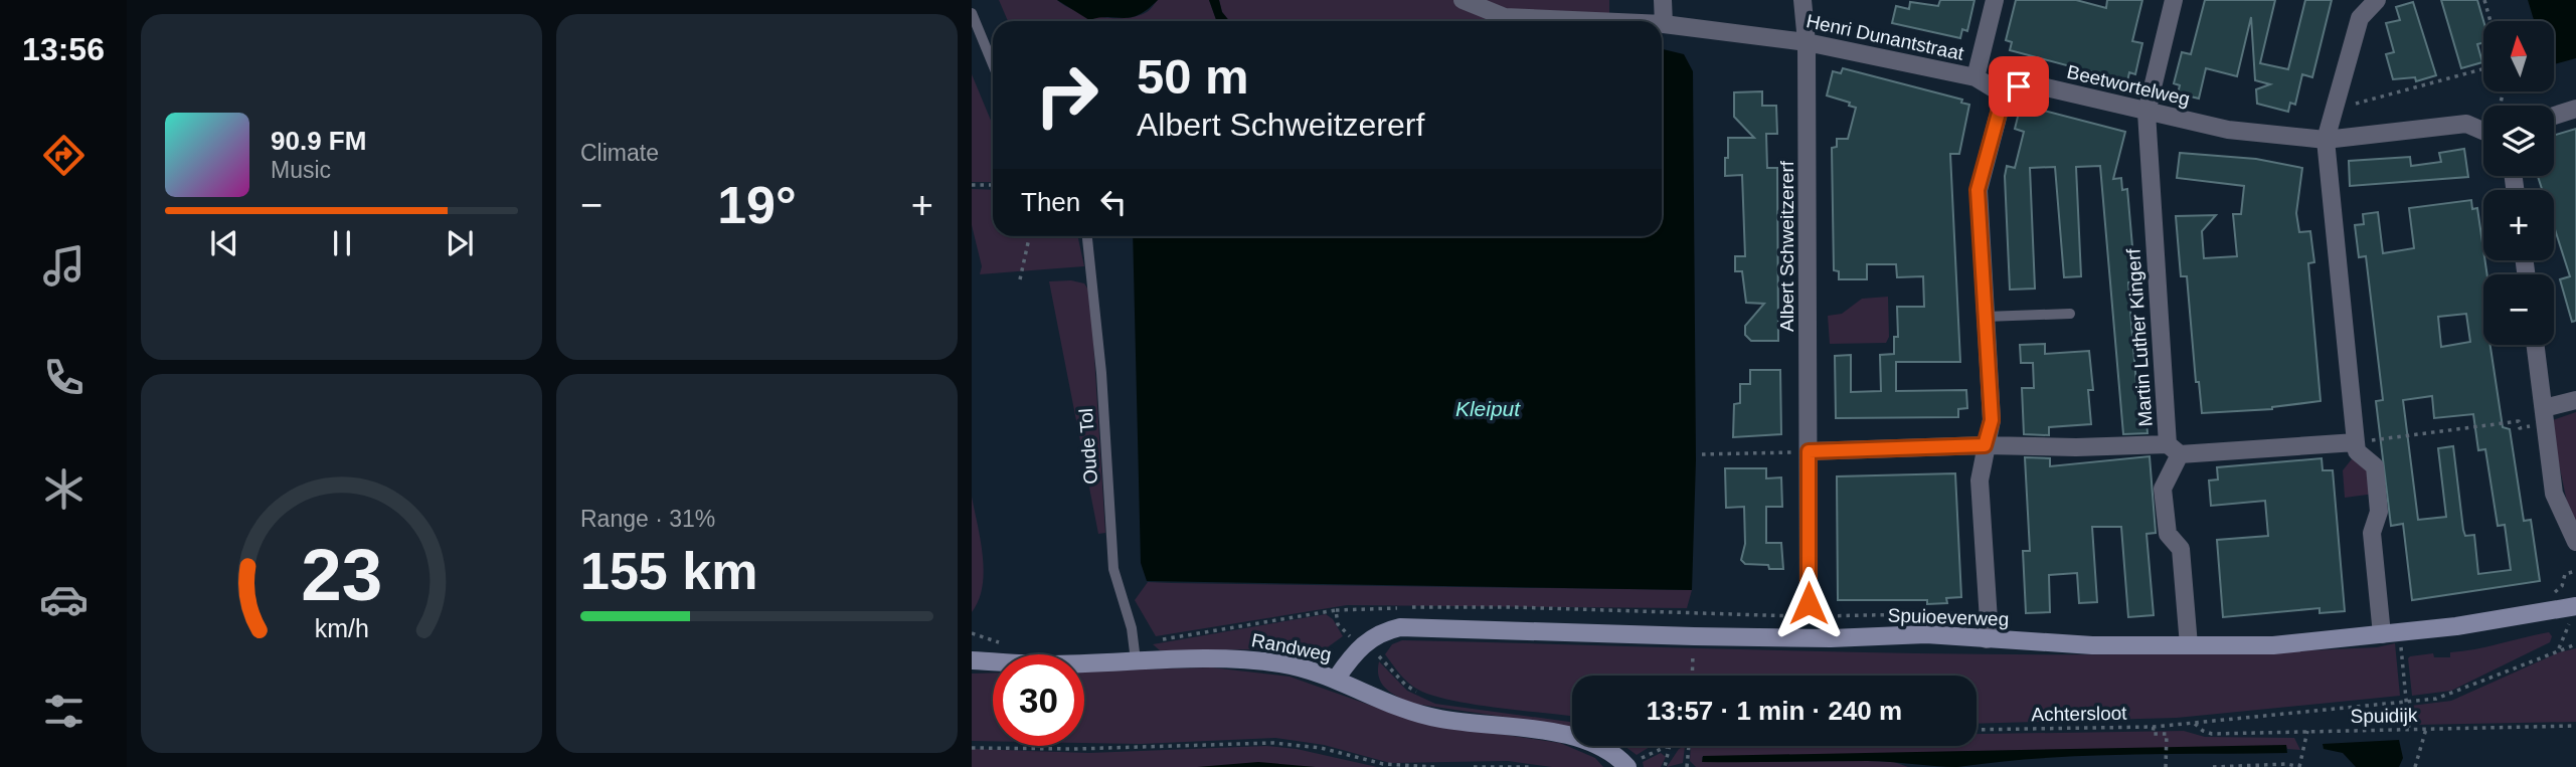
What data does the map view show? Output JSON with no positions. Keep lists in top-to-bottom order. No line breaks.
{"streets":{"street":["Henri Dunantstraat","Beetwortelweg","Albert Schweitzererf","Martin Luther Kingerf","Spuioeverweg","Randweg"],"lane":["Oude Tol"],"path":["Achtersloot","Spuidijk"]},"crossings":[["Henri Dunantstraat","Beetwortelweg"],["Henri Dunantstraat","Albert Schweitzererf"],["Beetwortelweg","Martin Luther Kingerf"],["Albert Schweitzererf","Spuioeverweg"],["Oude Tol","Randweg"],["Spuioeverweg","Randweg"],["Achtersloot","Spuidijk"]],"water":["Kleiput"],"north":"top","page":{"tabs":"13:56","tile":["Climate",["Range · 31%","155 km"]],"map_buttons":["+","−"],"turn":["50 m","Albert Schweitzererf"],"song":["90.9 FM","Music"],"then":"Then","heat":["−","19°","+"],"limit":"30","trip":"13:57 · 1 min · 240 m","gauge":["23","km/h"]}}
